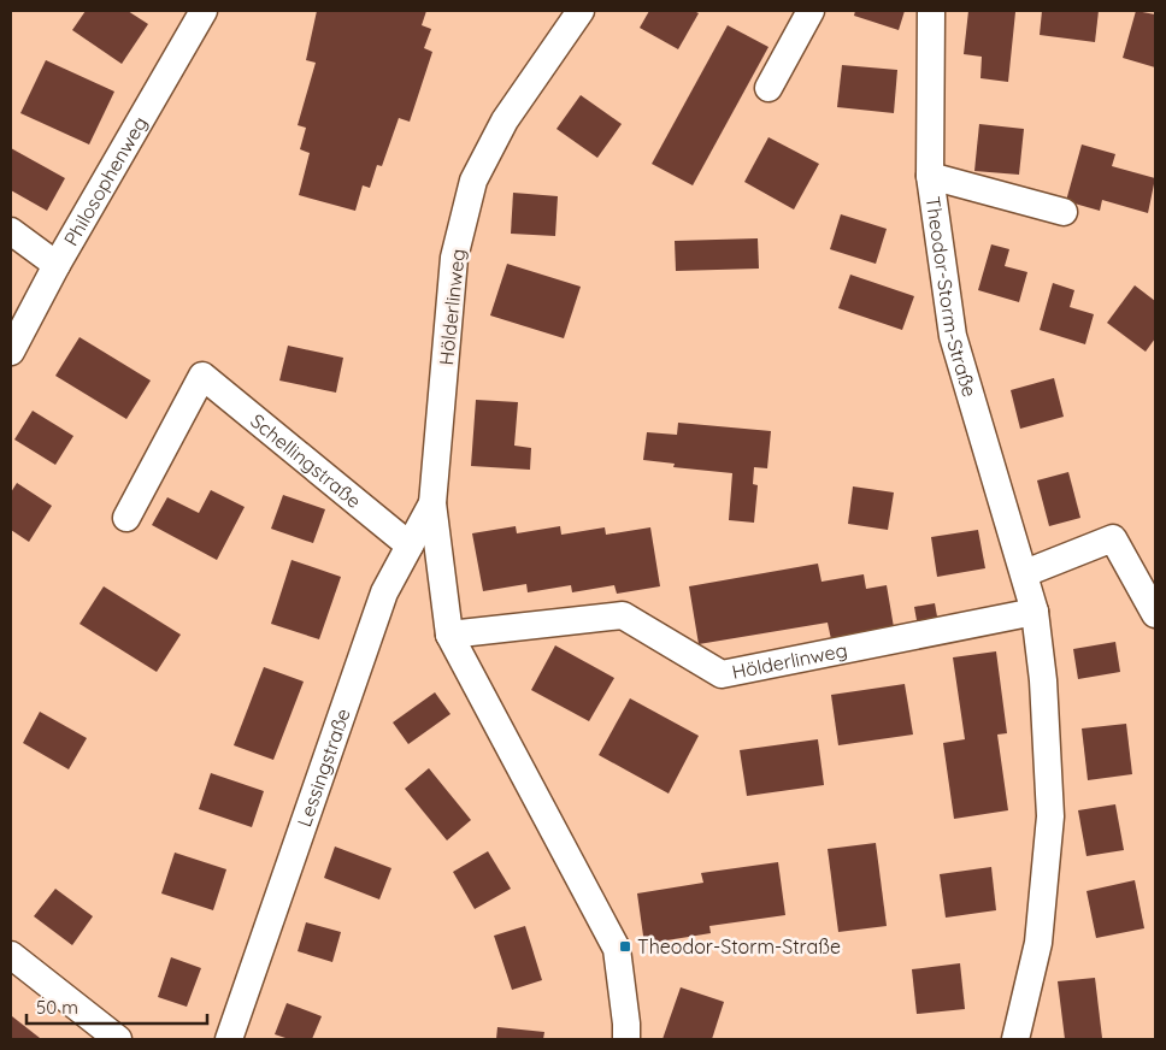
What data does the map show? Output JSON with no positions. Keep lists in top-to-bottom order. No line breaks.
{"streets":{"street":["Philosophenweg","Theodor-Storm-Straße","Hölderlinweg","Schellingstraße","Lessingstraße"]},"crossings":[["Theodor-Storm-Straße","Hölderlinweg"],["Hölderlinweg","Lessingstraße"],["Schellingstraße","Lessingstraße"]],"places":{"transit":["Theodor-Storm-Straße"]},"scale_bar":"50 m"}
